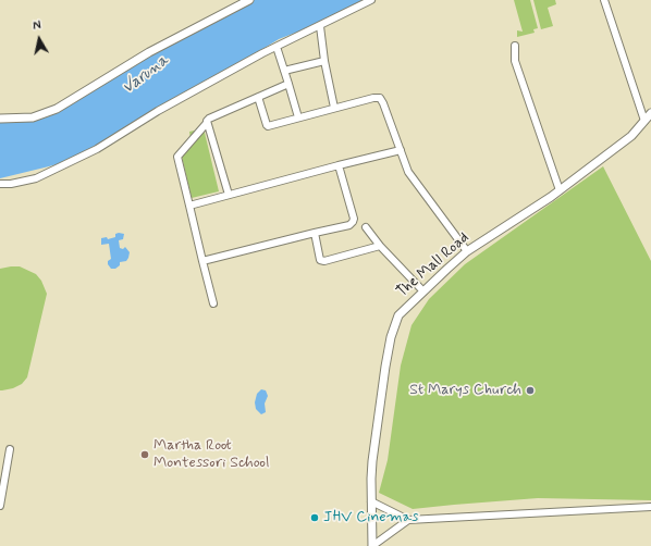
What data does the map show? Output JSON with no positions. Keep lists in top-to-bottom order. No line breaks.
{"streets":{"street":["The Mall Road"]},"water":["Varuna"],"places":["St Marys Church","Martha Root Montessori School","JHV Cinemas"],"north":"top"}
